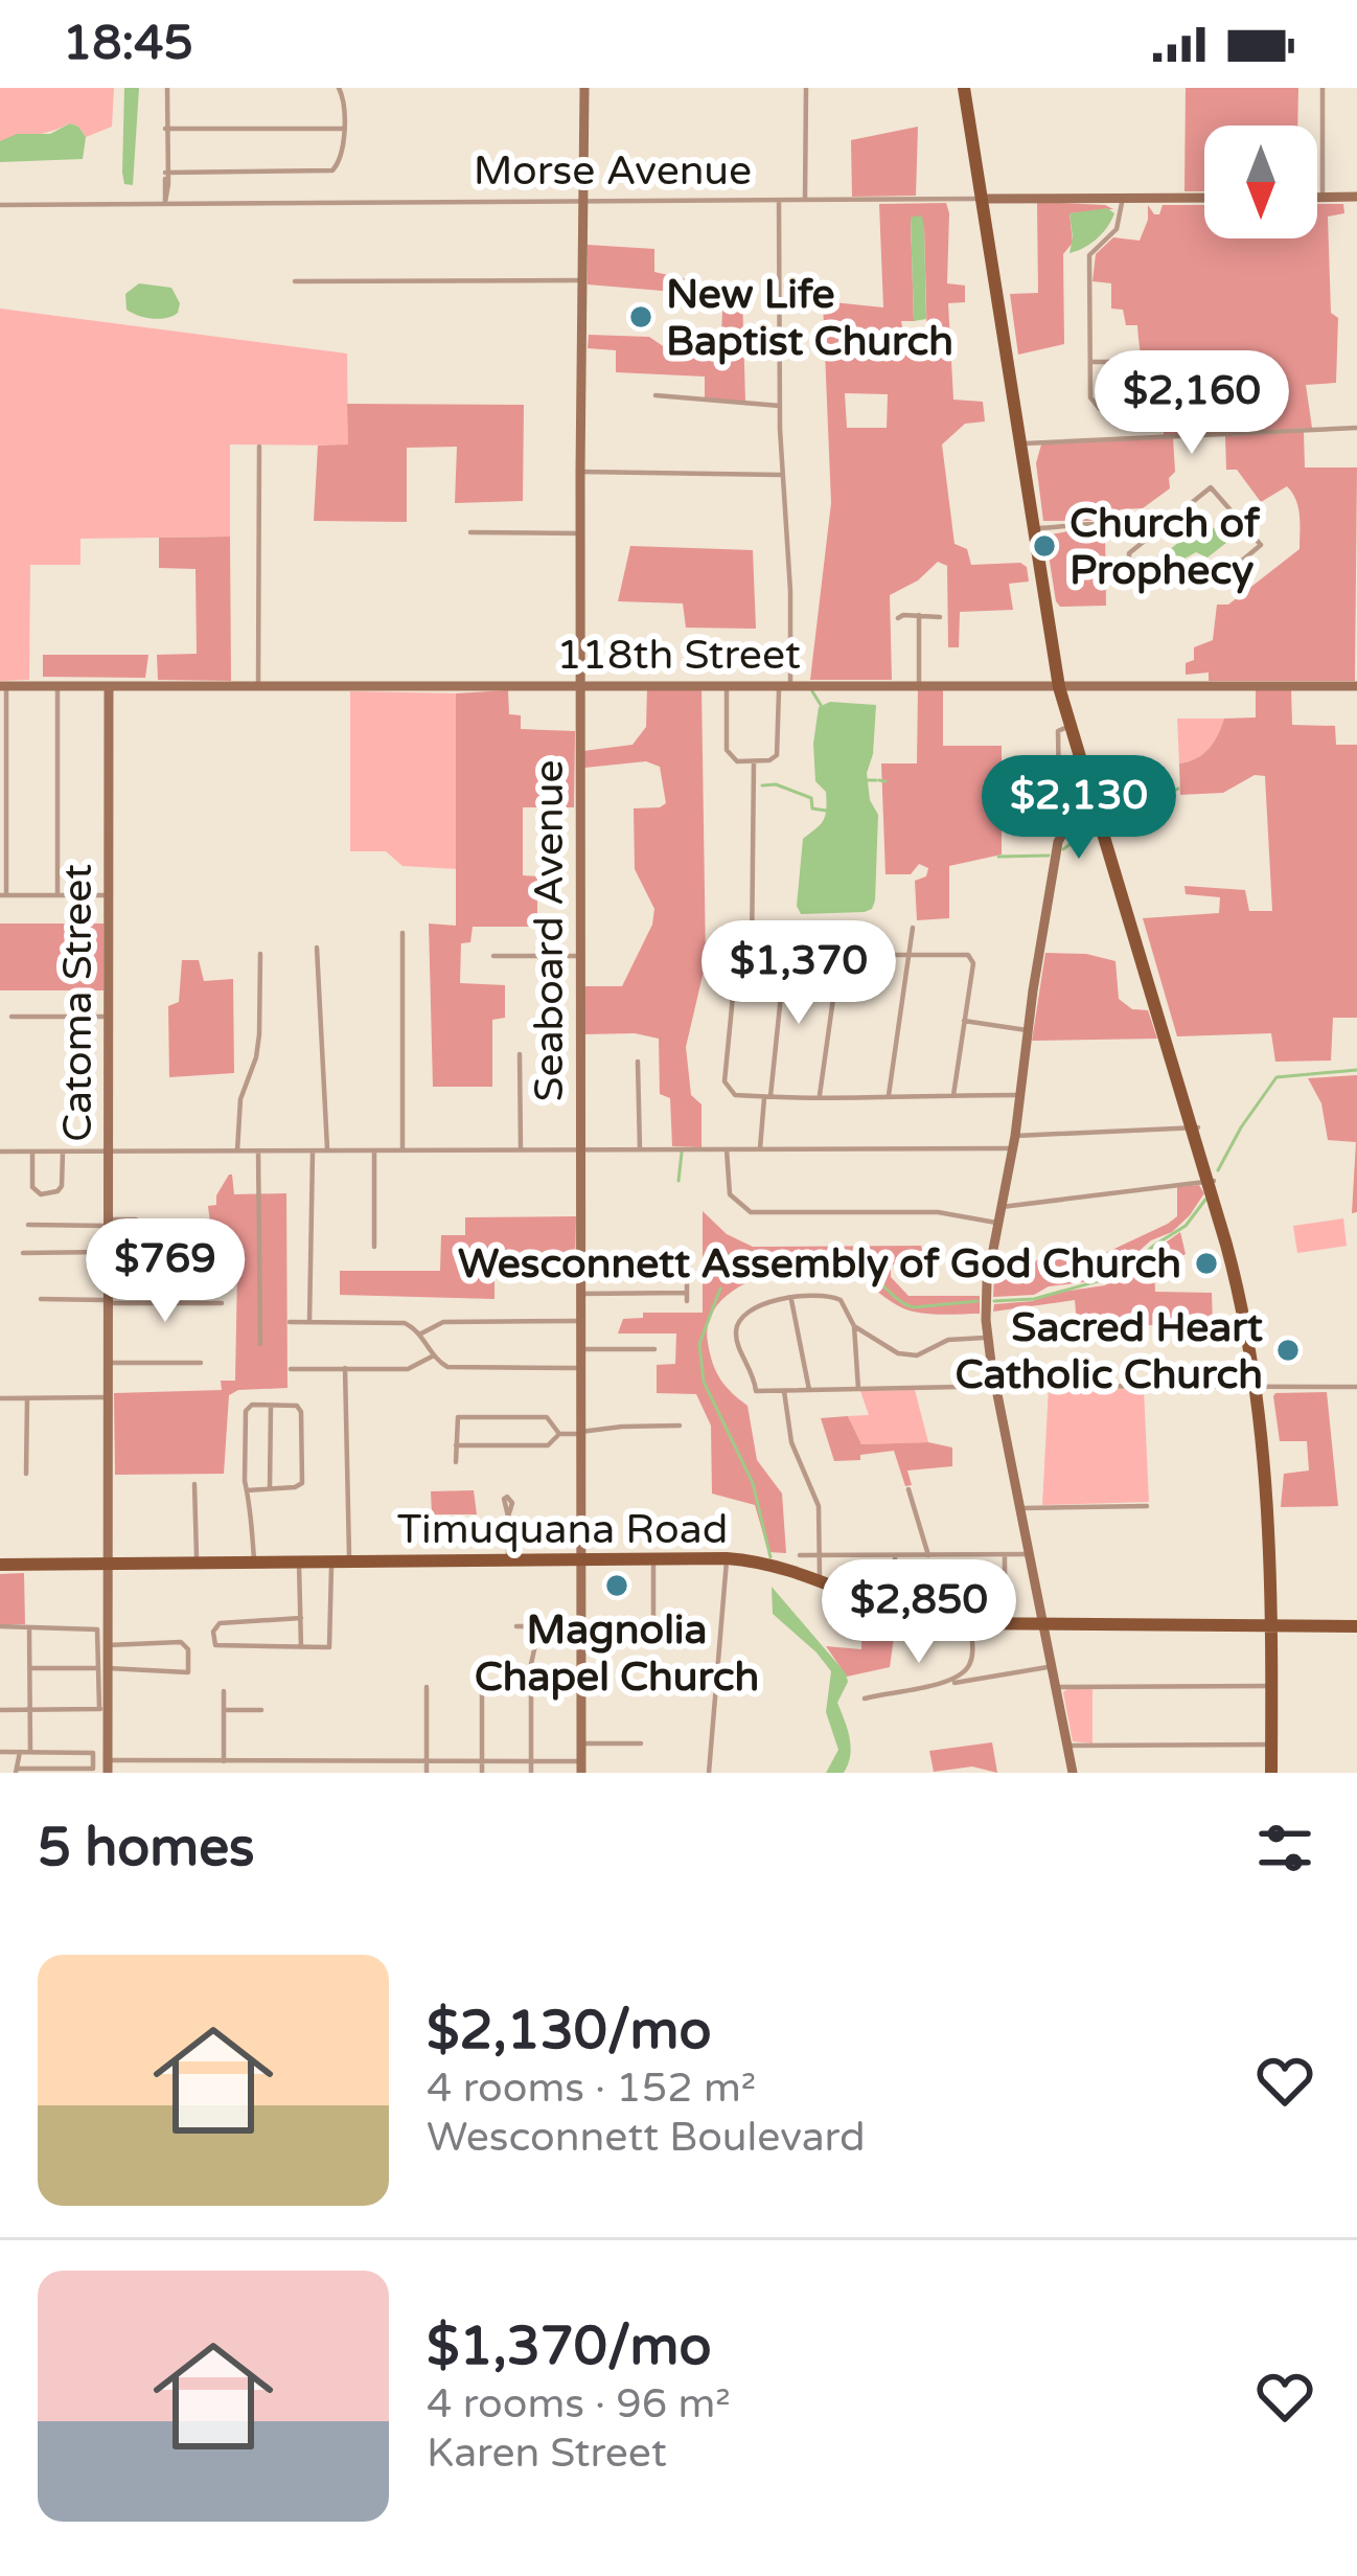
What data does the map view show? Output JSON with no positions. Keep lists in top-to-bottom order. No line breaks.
{"streets":{"main road":["Timuquana Road"],"street":["Morse Avenue","118th Street","Seaboard Avenue","Catoma Street"]},"crossings":[["Morse Avenue","Seaboard Avenue"],["118th Street","Seaboard Avenue"],["118th Street","Catoma Street"],["Seaboard Avenue","Timuquana Road"],["Catoma Street","Timuquana Road"]],"places":["New Life Baptist Church","Church of Prophecy","Wesconnett Assembly of God Church","Sacred Heart Catholic Church","Magnolia Chapel Church"],"north":"bottom","page":{"status":"18:45","price":["$2,160","$2,130","$1,370","$769","$2,850"],"heading":"5 homes","list":[{"name":"$2,130/mo","note":"4 rooms · 152 m² · Wesconnett Boulevard"},{"name":"$1,370/mo","note":"4 rooms · 96 m² · Karen Street"}]}}
